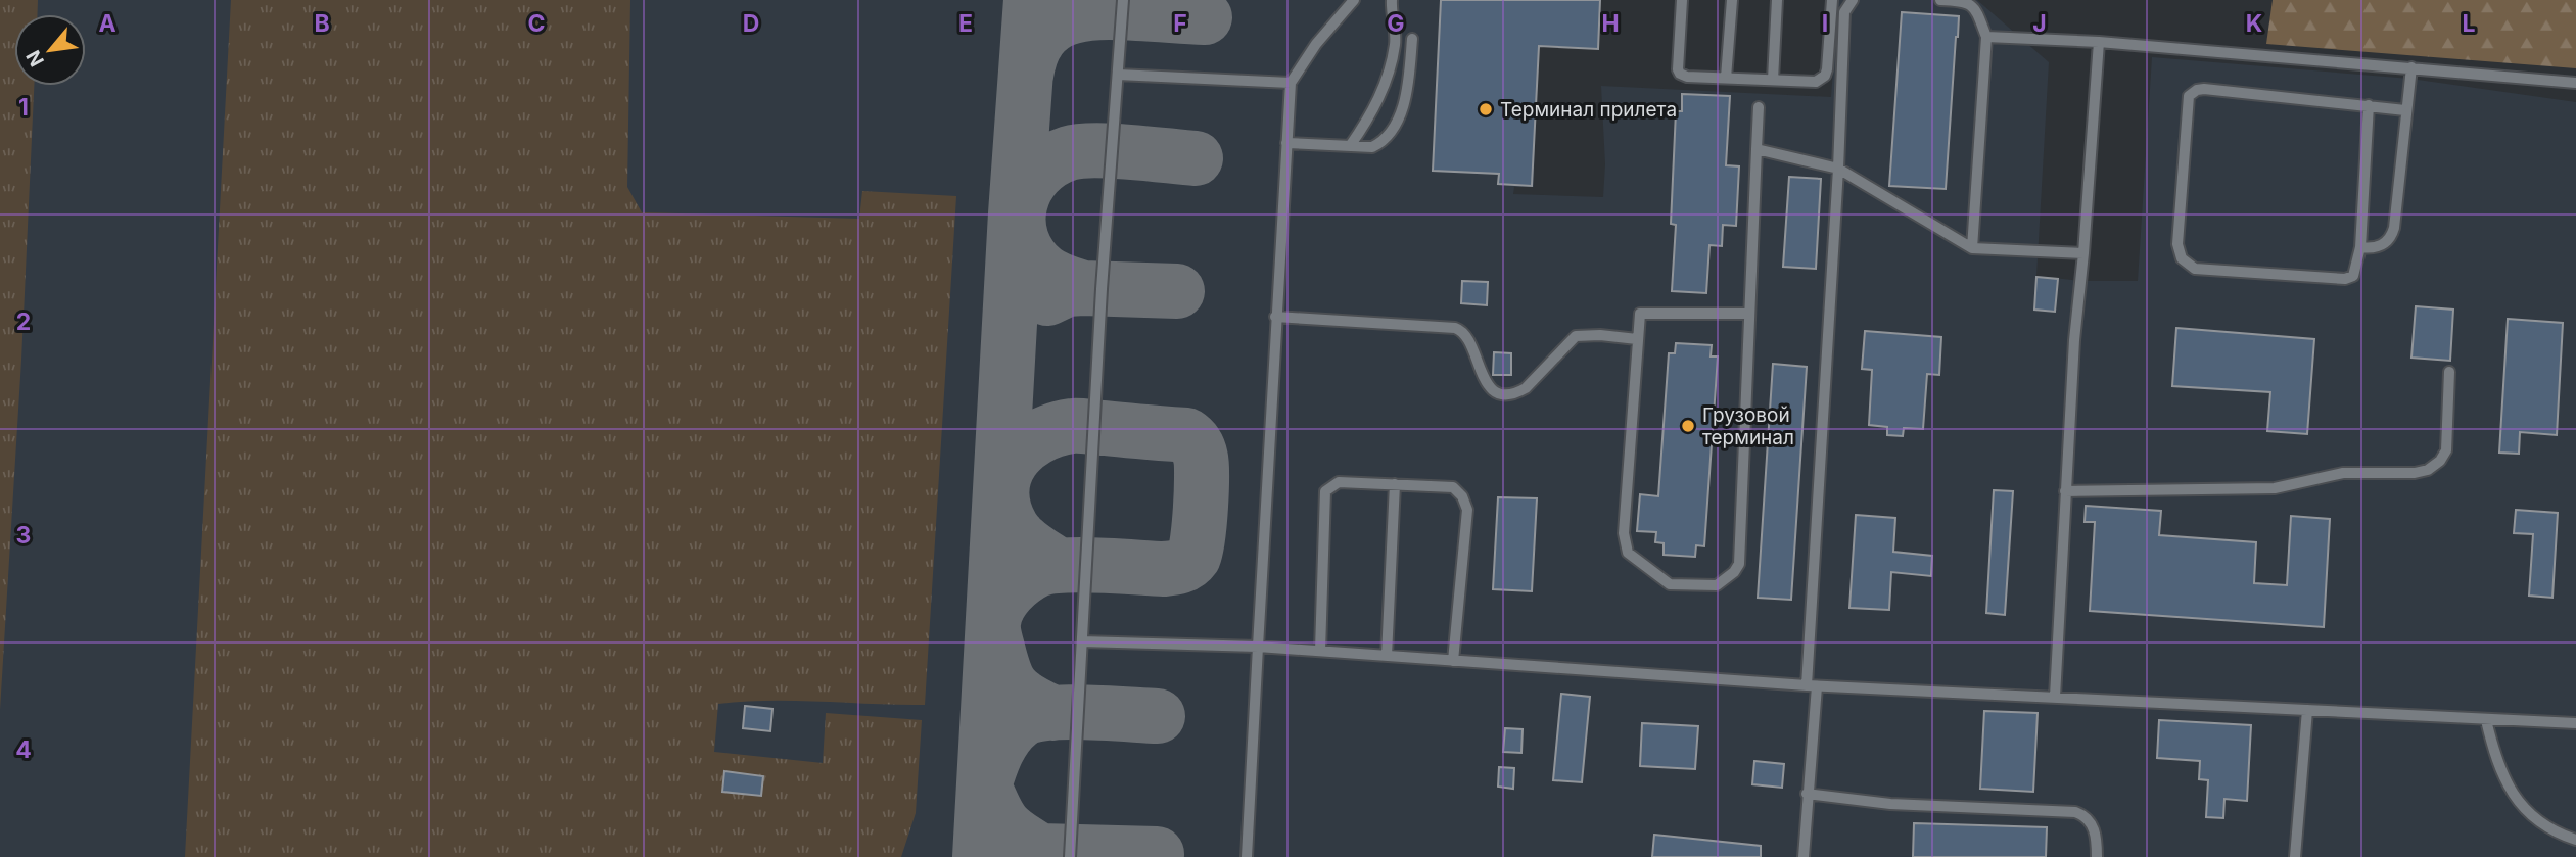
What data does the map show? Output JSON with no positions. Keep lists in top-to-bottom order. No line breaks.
{"places":["Терминал прилета","Грузовой терминал"],"north":"bottom left","grid":{"columns":["A","B","C","D","E","F","G","H","I","J","K","L"],"rows":["1","2","3","4"]}}
